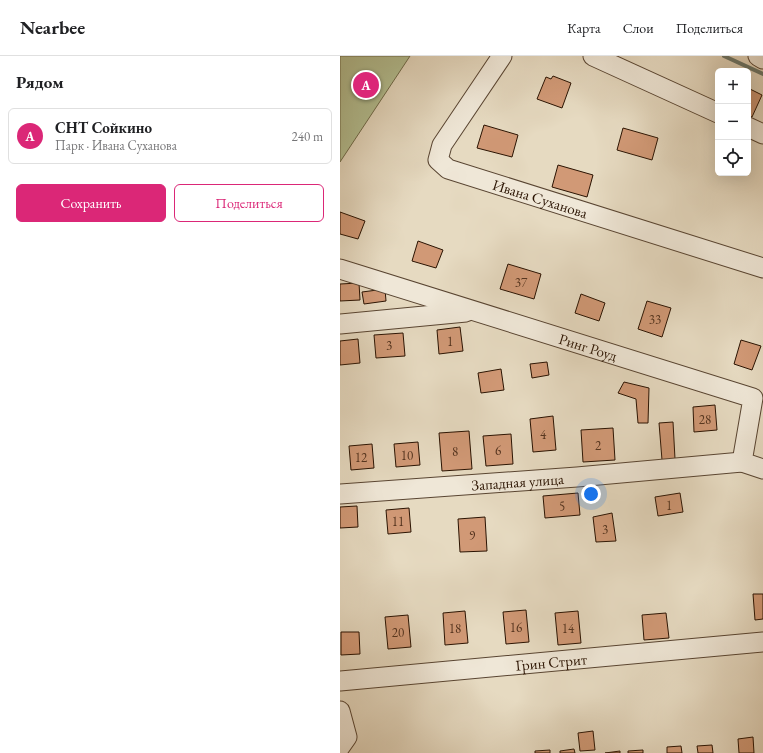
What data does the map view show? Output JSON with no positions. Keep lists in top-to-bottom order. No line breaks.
{"streets":{"street":["Ивана Суханова","Ринг Роуд","Западная улица","Грин Стрит"]},"crossings":[["Ринг Роуд","Западная улица"]],"house_numbers":["37","33","1","3","28","4","2","6","8","10","12","1","5","11","3","9","16","18","14","20"],"page":{"header":"Nearbee","nav":["Карта","Слои","Поделиться"],"heading":"Рядом","map_buttons":["+","−"],"pins":"A","list":[{"mark":"A","name":"СНТ Сойкино","note":"Парк · Ивана Суханова","value":"240 m"}],"buttons":["Сохранить","Поделиться"]}}
